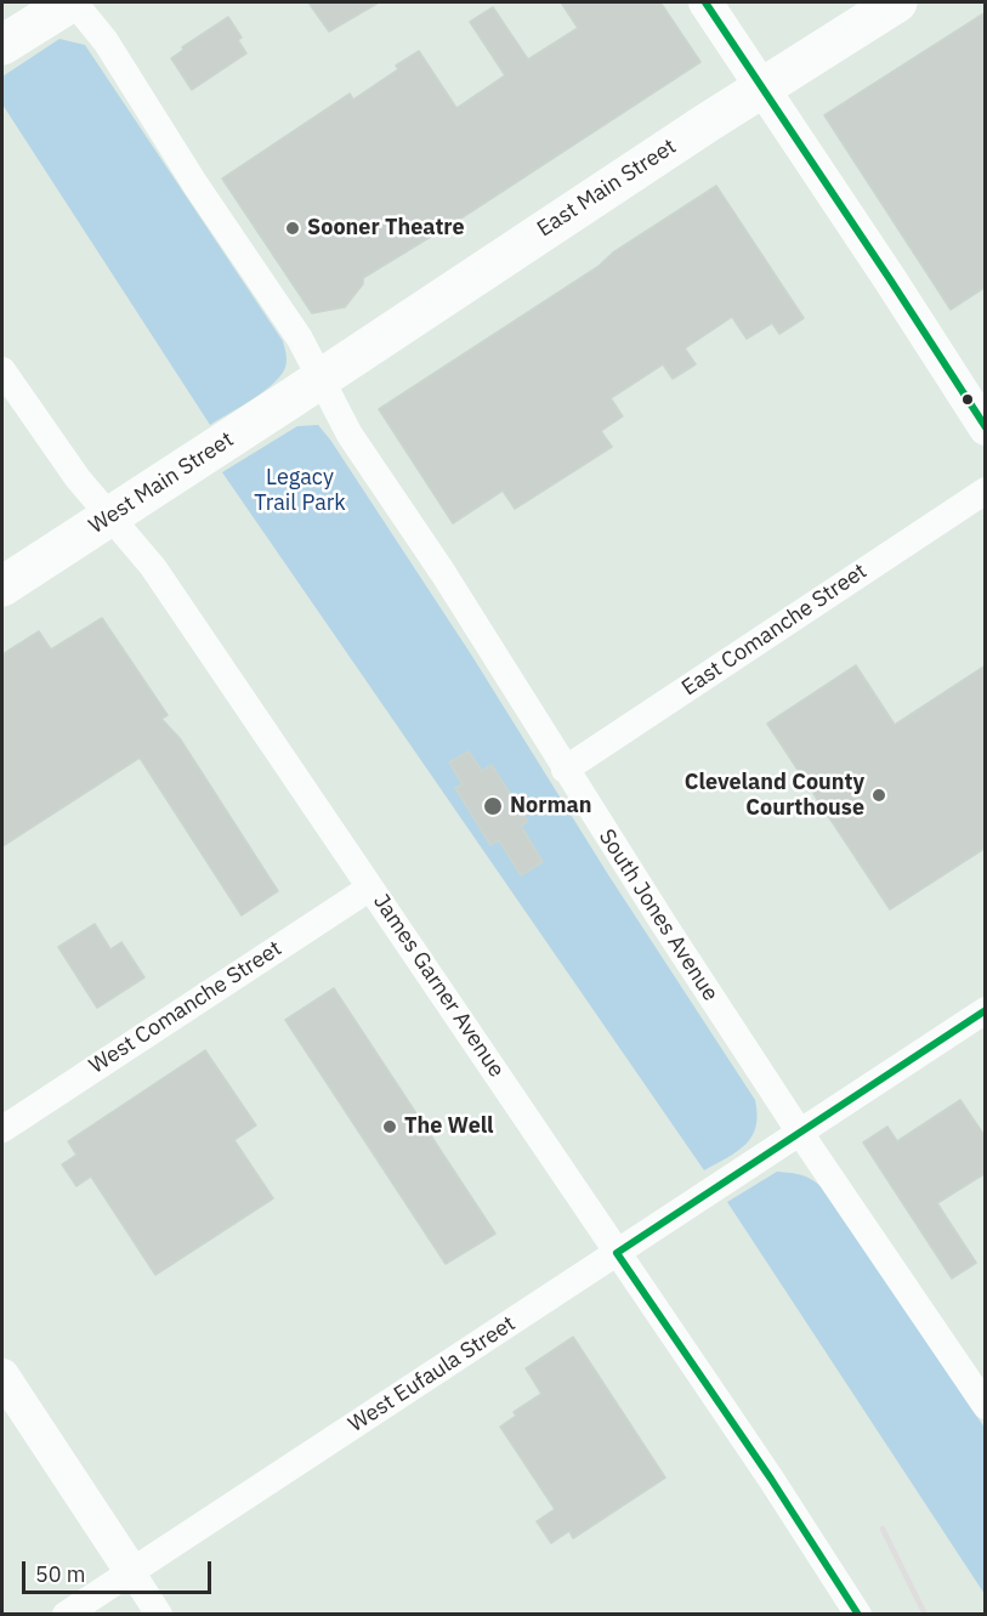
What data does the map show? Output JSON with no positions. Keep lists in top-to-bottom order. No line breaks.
{"streets":{"main road":["East Main Street","West Main Street"],"street":["East Comanche Street","South Jones Avenue","James Garner Avenue","West Comanche Street","West Eufaula Street"]},"crossings":[["East Main Street","West Main Street"],["East Main Street","South Jones Avenue"],["West Main Street","South Jones Avenue"],["West Main Street","James Garner Avenue"],["East Comanche Street","South Jones Avenue"],["South Jones Avenue","West Eufaula Street"],["James Garner Avenue","West Comanche Street"],["James Garner Avenue","West Eufaula Street"]],"parks":["Legacy Trail Park"],"places":["Sooner Theatre","Cleveland County Courthouse","Norman","The Well"],"scale_bar":"50 m"}
